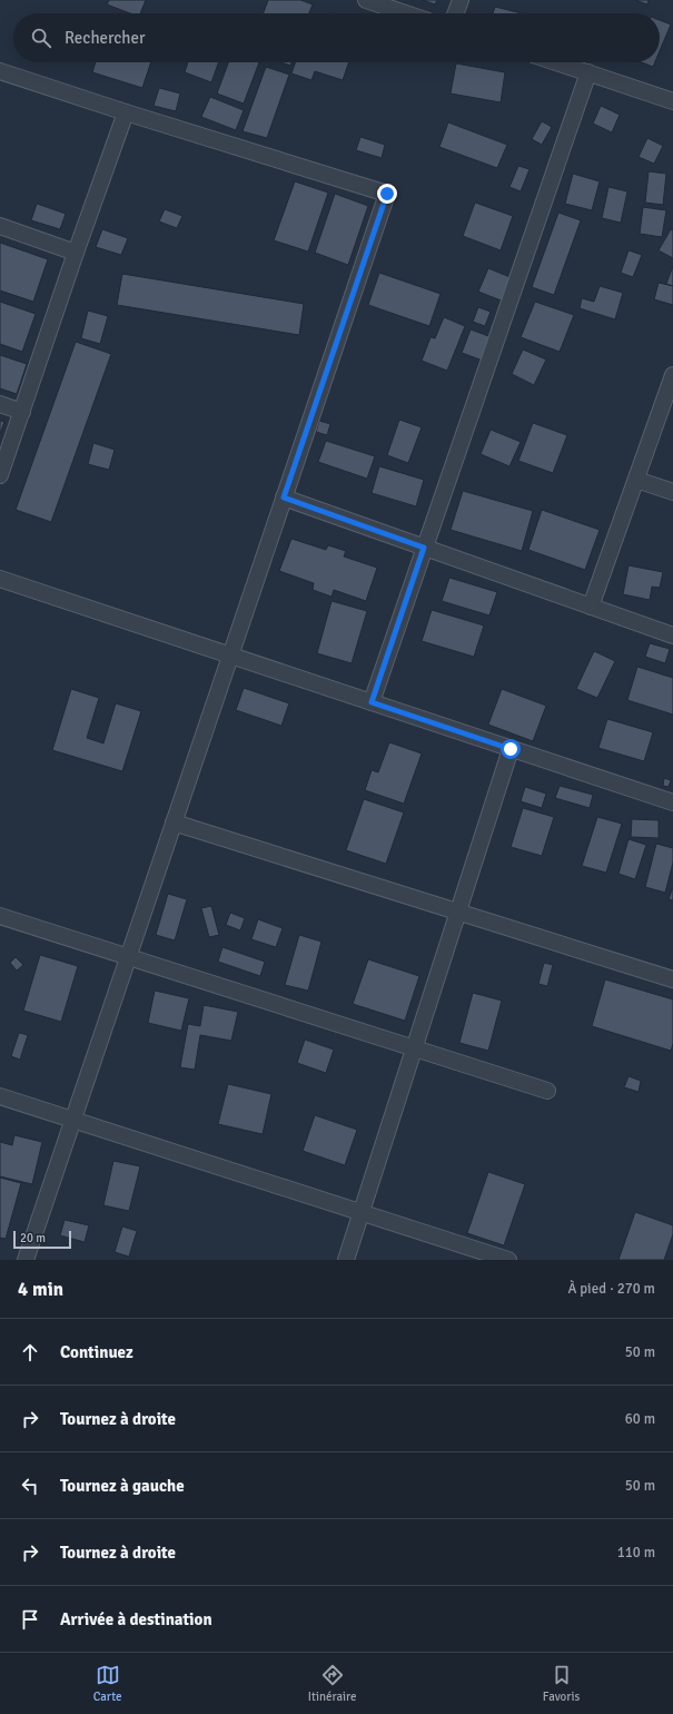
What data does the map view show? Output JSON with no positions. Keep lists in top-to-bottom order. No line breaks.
{"scale_bar":"20 m","page":{"search":"Rechercher","scale":"20 m","heading":["4 min","À pied · 270 m"],"list":[["Continuez","50 m"],["Tournez à droite","60 m"],["Tournez à gauche","50 m"],["Tournez à droite","110 m"],"Arrivée à destination"],"nav":["Carte","Itinéraire","Favoris"]}}
